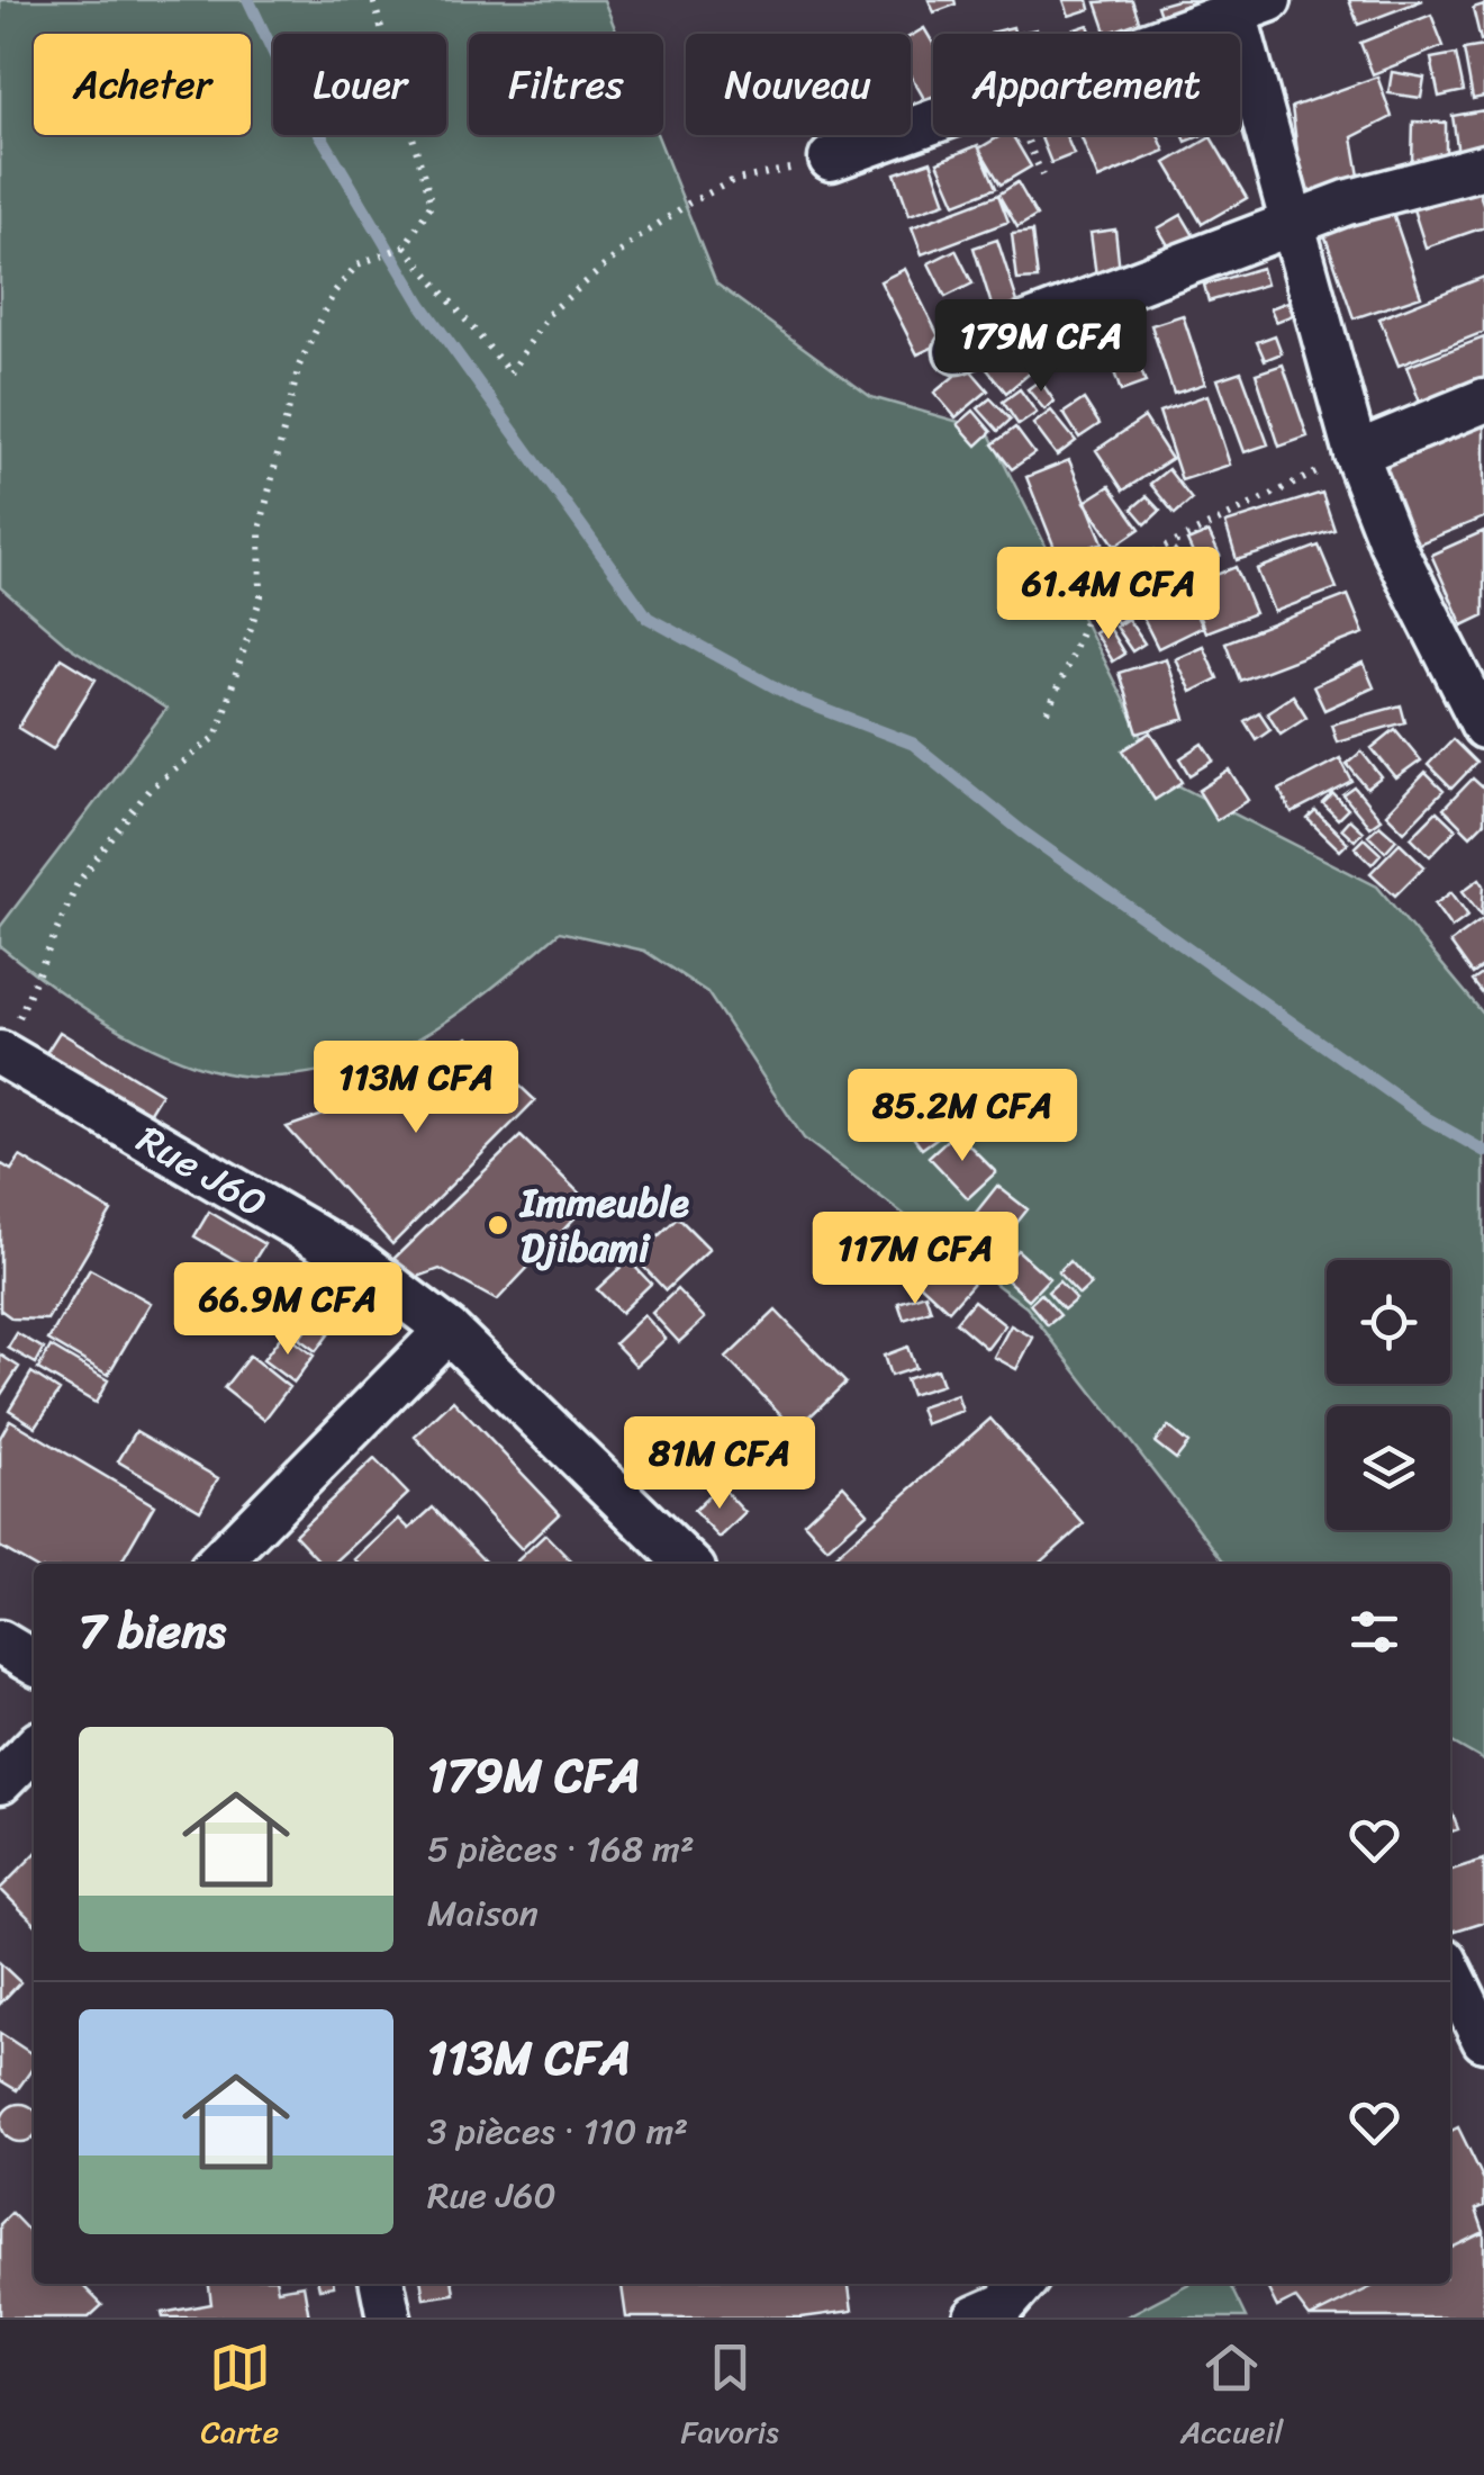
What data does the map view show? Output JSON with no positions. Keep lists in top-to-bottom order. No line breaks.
{"streets":{"street":["Rue J60"]},"places":["Immeuble Djibami"],"page":{"chip":["Acheter","Louer","Filtres","Nouveau","Appartement"],"price":["179M CFA","61.4M CFA","113M CFA","85.2M CFA","117M CFA","66.9M CFA","81M CFA"],"heading":"7 biens","list":[{"name":"179M CFA","note":"5 pièces · 168 m² · Maison"},{"name":"113M CFA","note":"3 pièces · 110 m² · Rue J60"}],"tabs":["Carte","Favoris","Accueil"]}}
